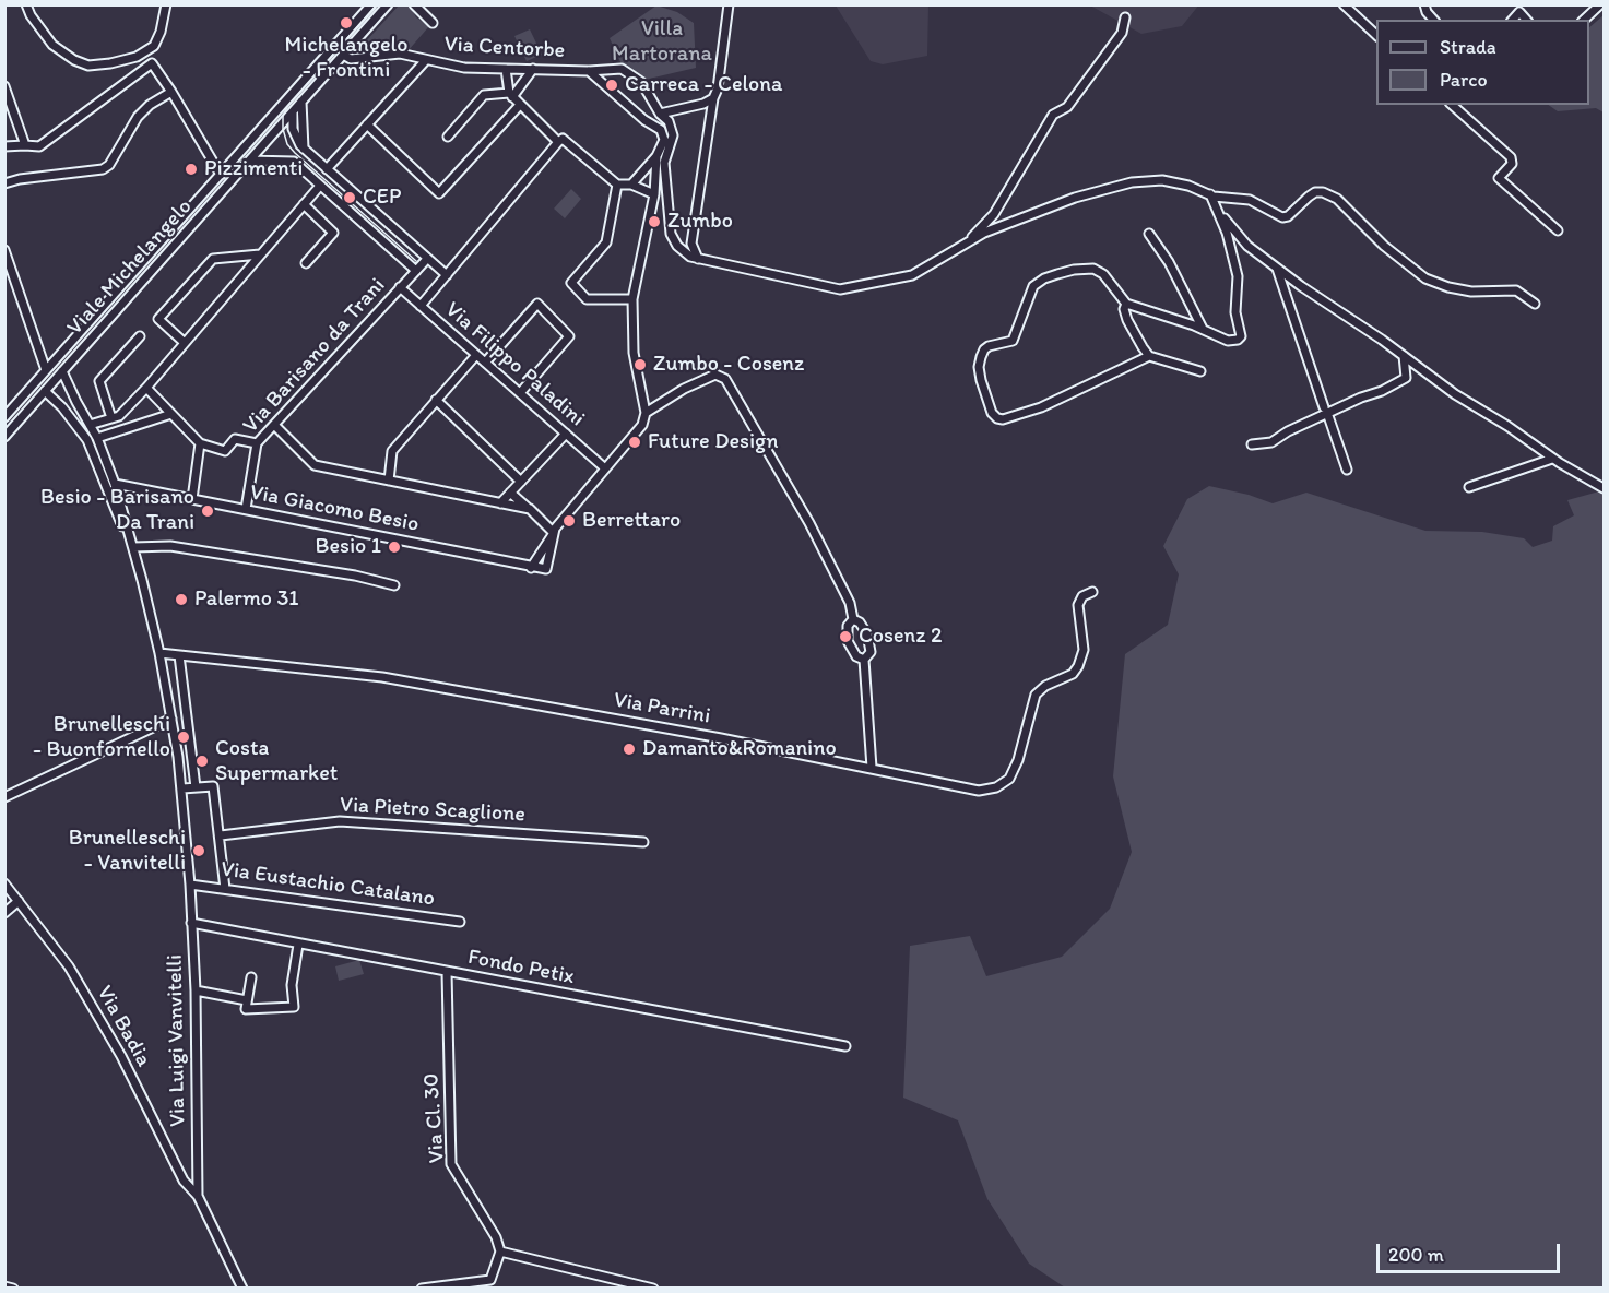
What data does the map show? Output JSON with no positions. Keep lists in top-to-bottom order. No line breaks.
{"streets":{"street":["Via Centorbe","Viale Michelangelo","Via Barisano da Trani","Via Filippo Paladini","Via Giacomo Besio","Via Parrini","Via Pietro Scaglione","Via Eustachio Catalano","Fondo Petix","Via Badia","Via Luigi Vanvitelli","Via Cl. 30"]},"crossings":[["Via Centorbe","Viale Michelangelo"],["Viale Michelangelo","Via Filippo Paladini"],["Via Barisano da Trani","Via Filippo Paladini"],["Via Barisano da Trani","Via Giacomo Besio"],["Via Parrini","Via Luigi Vanvitelli"],["Via Eustachio Catalano","Via Luigi Vanvitelli"],["Fondo Petix","Via Luigi Vanvitelli"],["Fondo Petix","Via Cl. 30"],["Via Badia","Via Luigi Vanvitelli"]],"parks":["Villa Martorana"],"places":["Michelangelo - Frontini","Carreca - Celona","Pizzimenti","CEP","Zumbo","Zumbo - Cosenz","Future Design","Besio - Barisano Da Trani","Berrettaro","Besio 1","Palermo 31","Cosenz 2","Brunelleschi - Buonfornello","Damanto&Romanino","Costa Supermarket","Brunelleschi - Vanvitelli"],"legend":["Strada","Parco"],"scale_bar":"200 m"}
